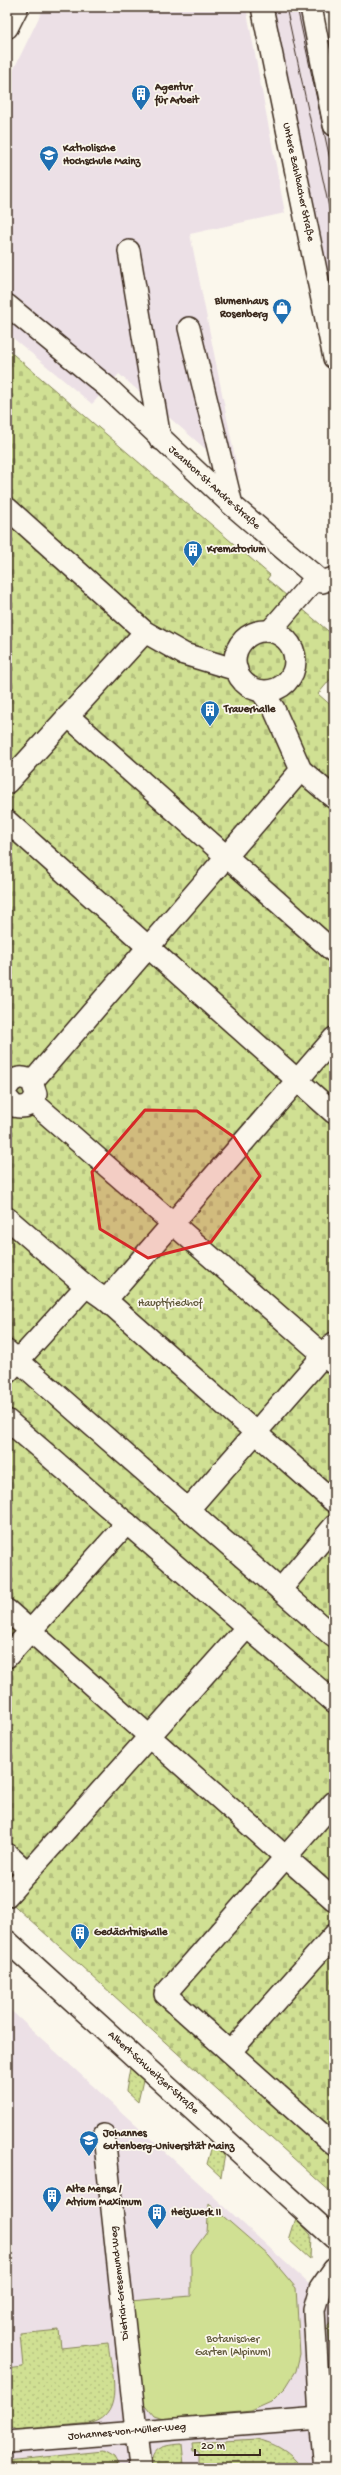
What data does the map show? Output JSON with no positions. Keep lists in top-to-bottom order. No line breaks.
{"streets":{"street":["Untere Zahlbacher Straße","Jeanbon-St.Andre-Straße","Albert-Schweitzer-Straße","Dietrich-Gresemund-Weg","Johannes-von-Müller-Weg"]},"crossings":[["Dietrich-Gresemund-Weg","Johannes-von-Müller-Weg"]],"parks":["Hauptfriedhof","Botanischer Garten (Alpinum)"],"places":{"building":["Agentur für Arbeit","Krematorium","Trauerhalle","Gedächtnishalle","Alte Mensa / Atrium Maximum","Heizwerk II"],"school or university":["Katholische Hochschule Mainz","Johannes Gutenberg-Universität Mainz"],"shop":["Blumenhaus Rosenberg"]},"scale_bar":"20 m"}
